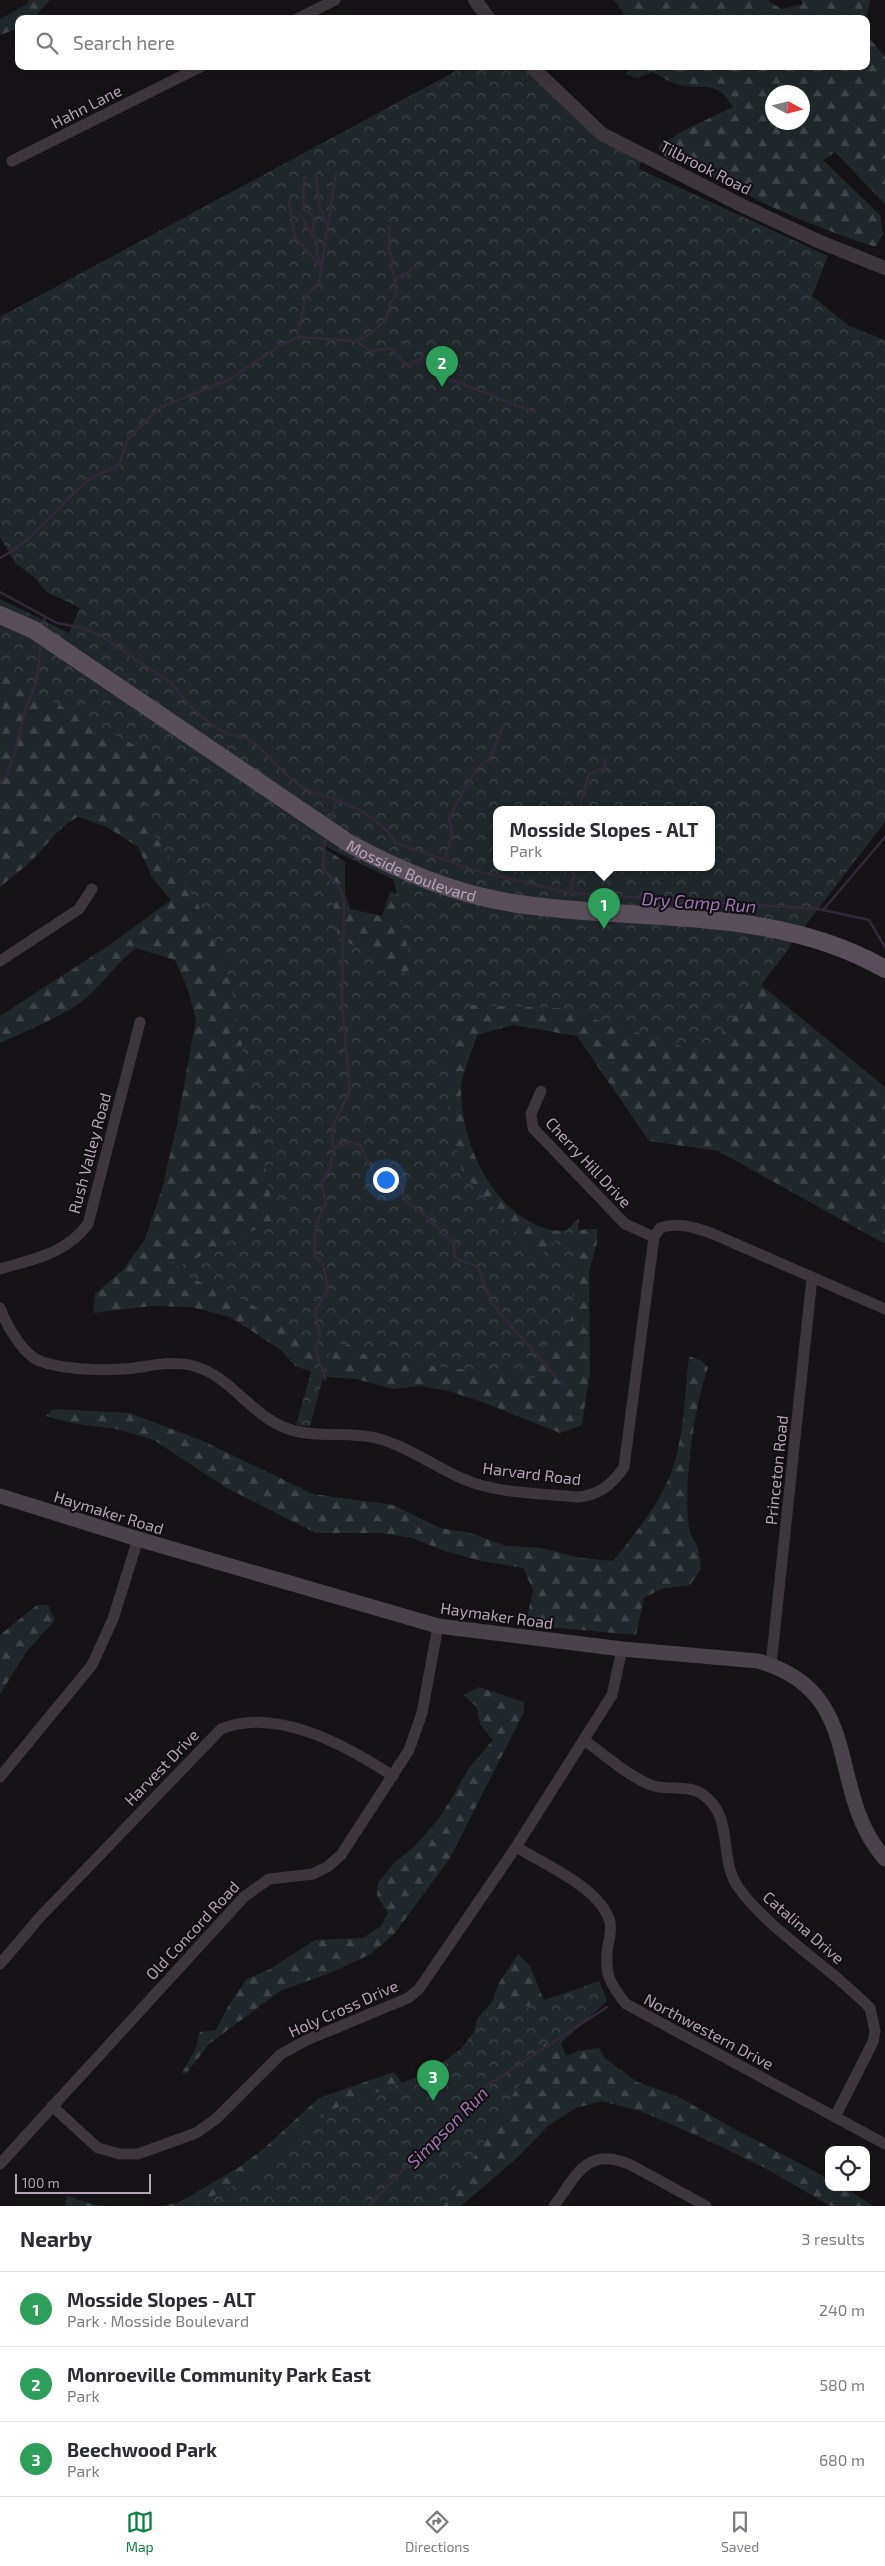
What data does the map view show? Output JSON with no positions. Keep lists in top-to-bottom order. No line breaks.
{"streets":{"main road":["Mosside Boulevard","Haymaker Road"],"street":["Hahn Lane","Tilbrook Road","Rush Valley Road","Cherry Hill Drive","Princeton Road","Harvard Road","Harvest Drive","Catalina Drive","Old Concord Road","Holy Cross Drive","Northwestern Drive"]},"crossings":[["Cherry Hill Drive","Harvard Road"],["Princeton Road","Haymaker Road"],["Haymaker Road","Old Concord Road"],["Haymaker Road","Holy Cross Drive"],["Harvest Drive","Old Concord Road"],["Catalina Drive","Holy Cross Drive"],["Catalina Drive","Northwestern Drive"],["Old Concord Road","Holy Cross Drive"],["Holy Cross Drive","Northwestern Drive"]],"water":["Dry Camp Run","Simpson Run"],"scale_bar":"100 m","north":"right","page":{"search":"Search here","pins":["2","1","3"],"popup":["Mosside Slopes - ALT","Park"],"scale":"100 m","heading":["Nearby","3 results"],"list":[{"mark":"1","name":"Mosside Slopes - ALT","note":"Park · Mosside Boulevard","value":"240 m"},{"mark":"2","name":"Monroeville Community Park East","note":"Park","value":"580 m"},{"mark":"3","name":"Beechwood Park","note":"Park","value":"680 m"}],"nav":["Map","Directions","Saved"]}}
